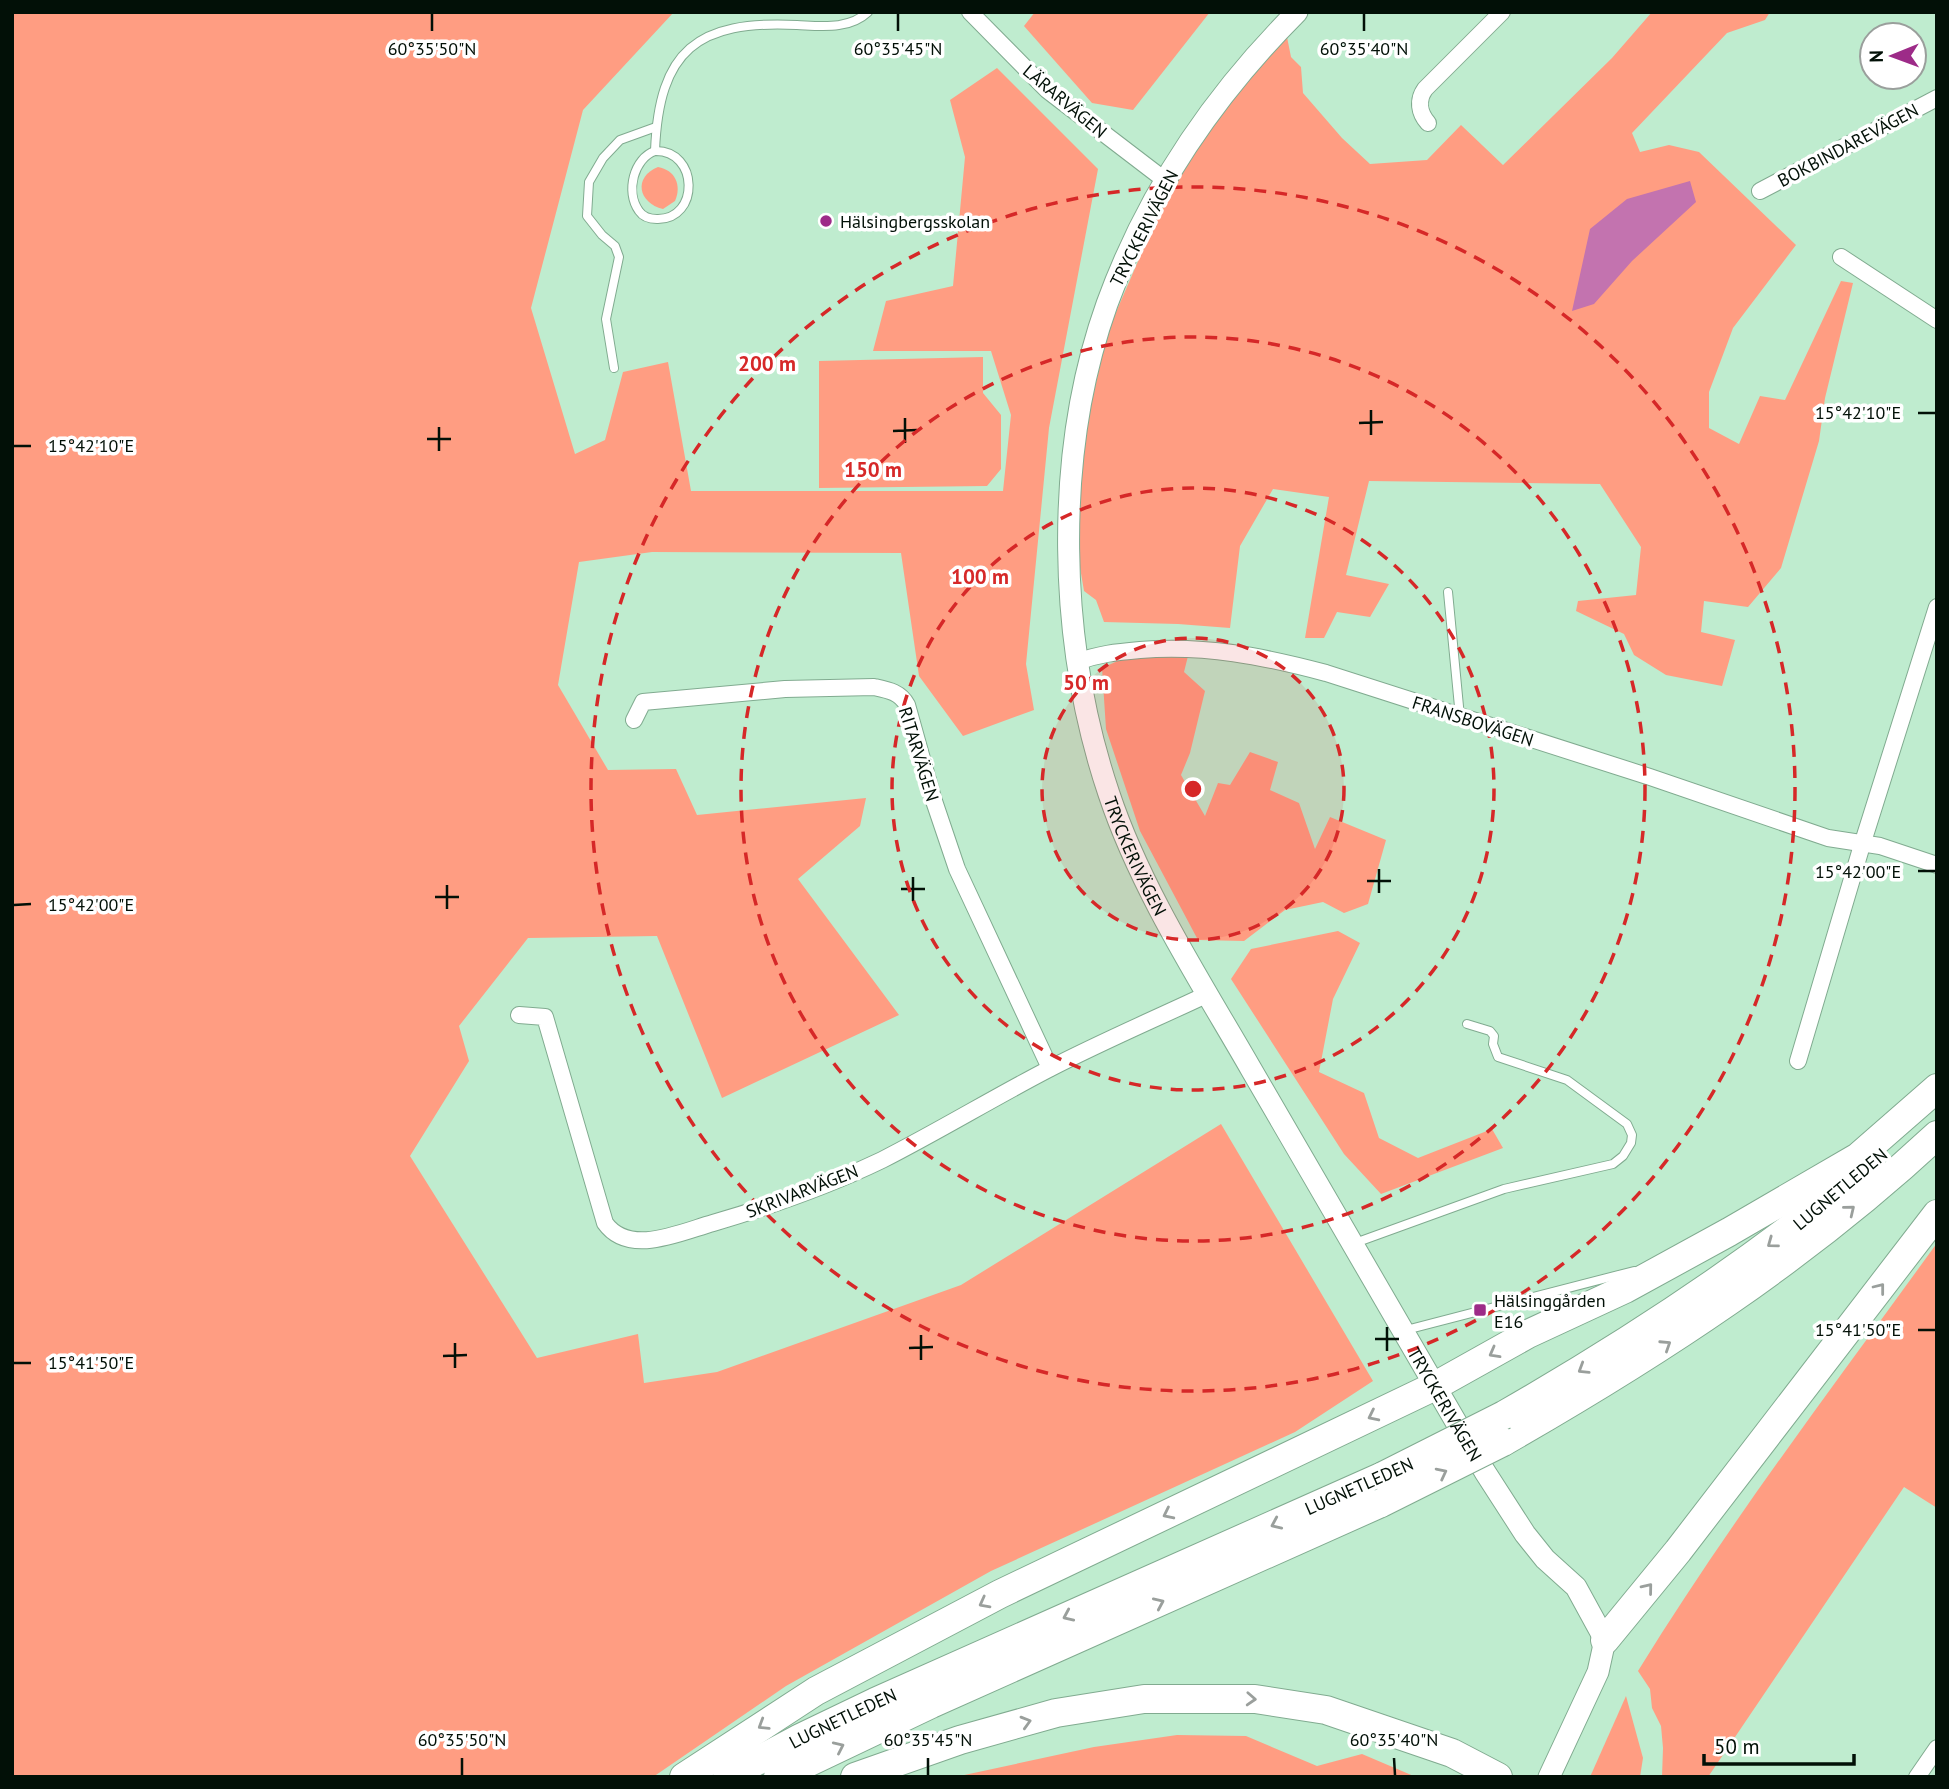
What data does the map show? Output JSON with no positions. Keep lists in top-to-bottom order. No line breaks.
{"streets":{"highway":["LUGNETLEDEN"],"street":["LÄRARVÄGEN","BOKBINDAREVÄGEN","TRYCKERIVÄGEN","FRANSBOVÄGEN","RITARVÄGEN","SKRIVARVÄGEN"]},"crossings":[["LÄRARVÄGEN","TRYCKERIVÄGEN"],["TRYCKERIVÄGEN","FRANSBOVÄGEN"],["TRYCKERIVÄGEN","SKRIVARVÄGEN"],["RITARVÄGEN","SKRIVARVÄGEN"]],"places":{"other":["Hälsingbergsskolan"],"transit":["Hälsinggården E16"]},"scale_bar":"50 m","north":"left","coordinates":["60°35'50\"N","60°35'45\"N","60°35'40\"N","15°42'10\"E","15°42'00\"E","15°41'50\"E"],"rings":["200 m","150 m","100 m","50 m"]}
